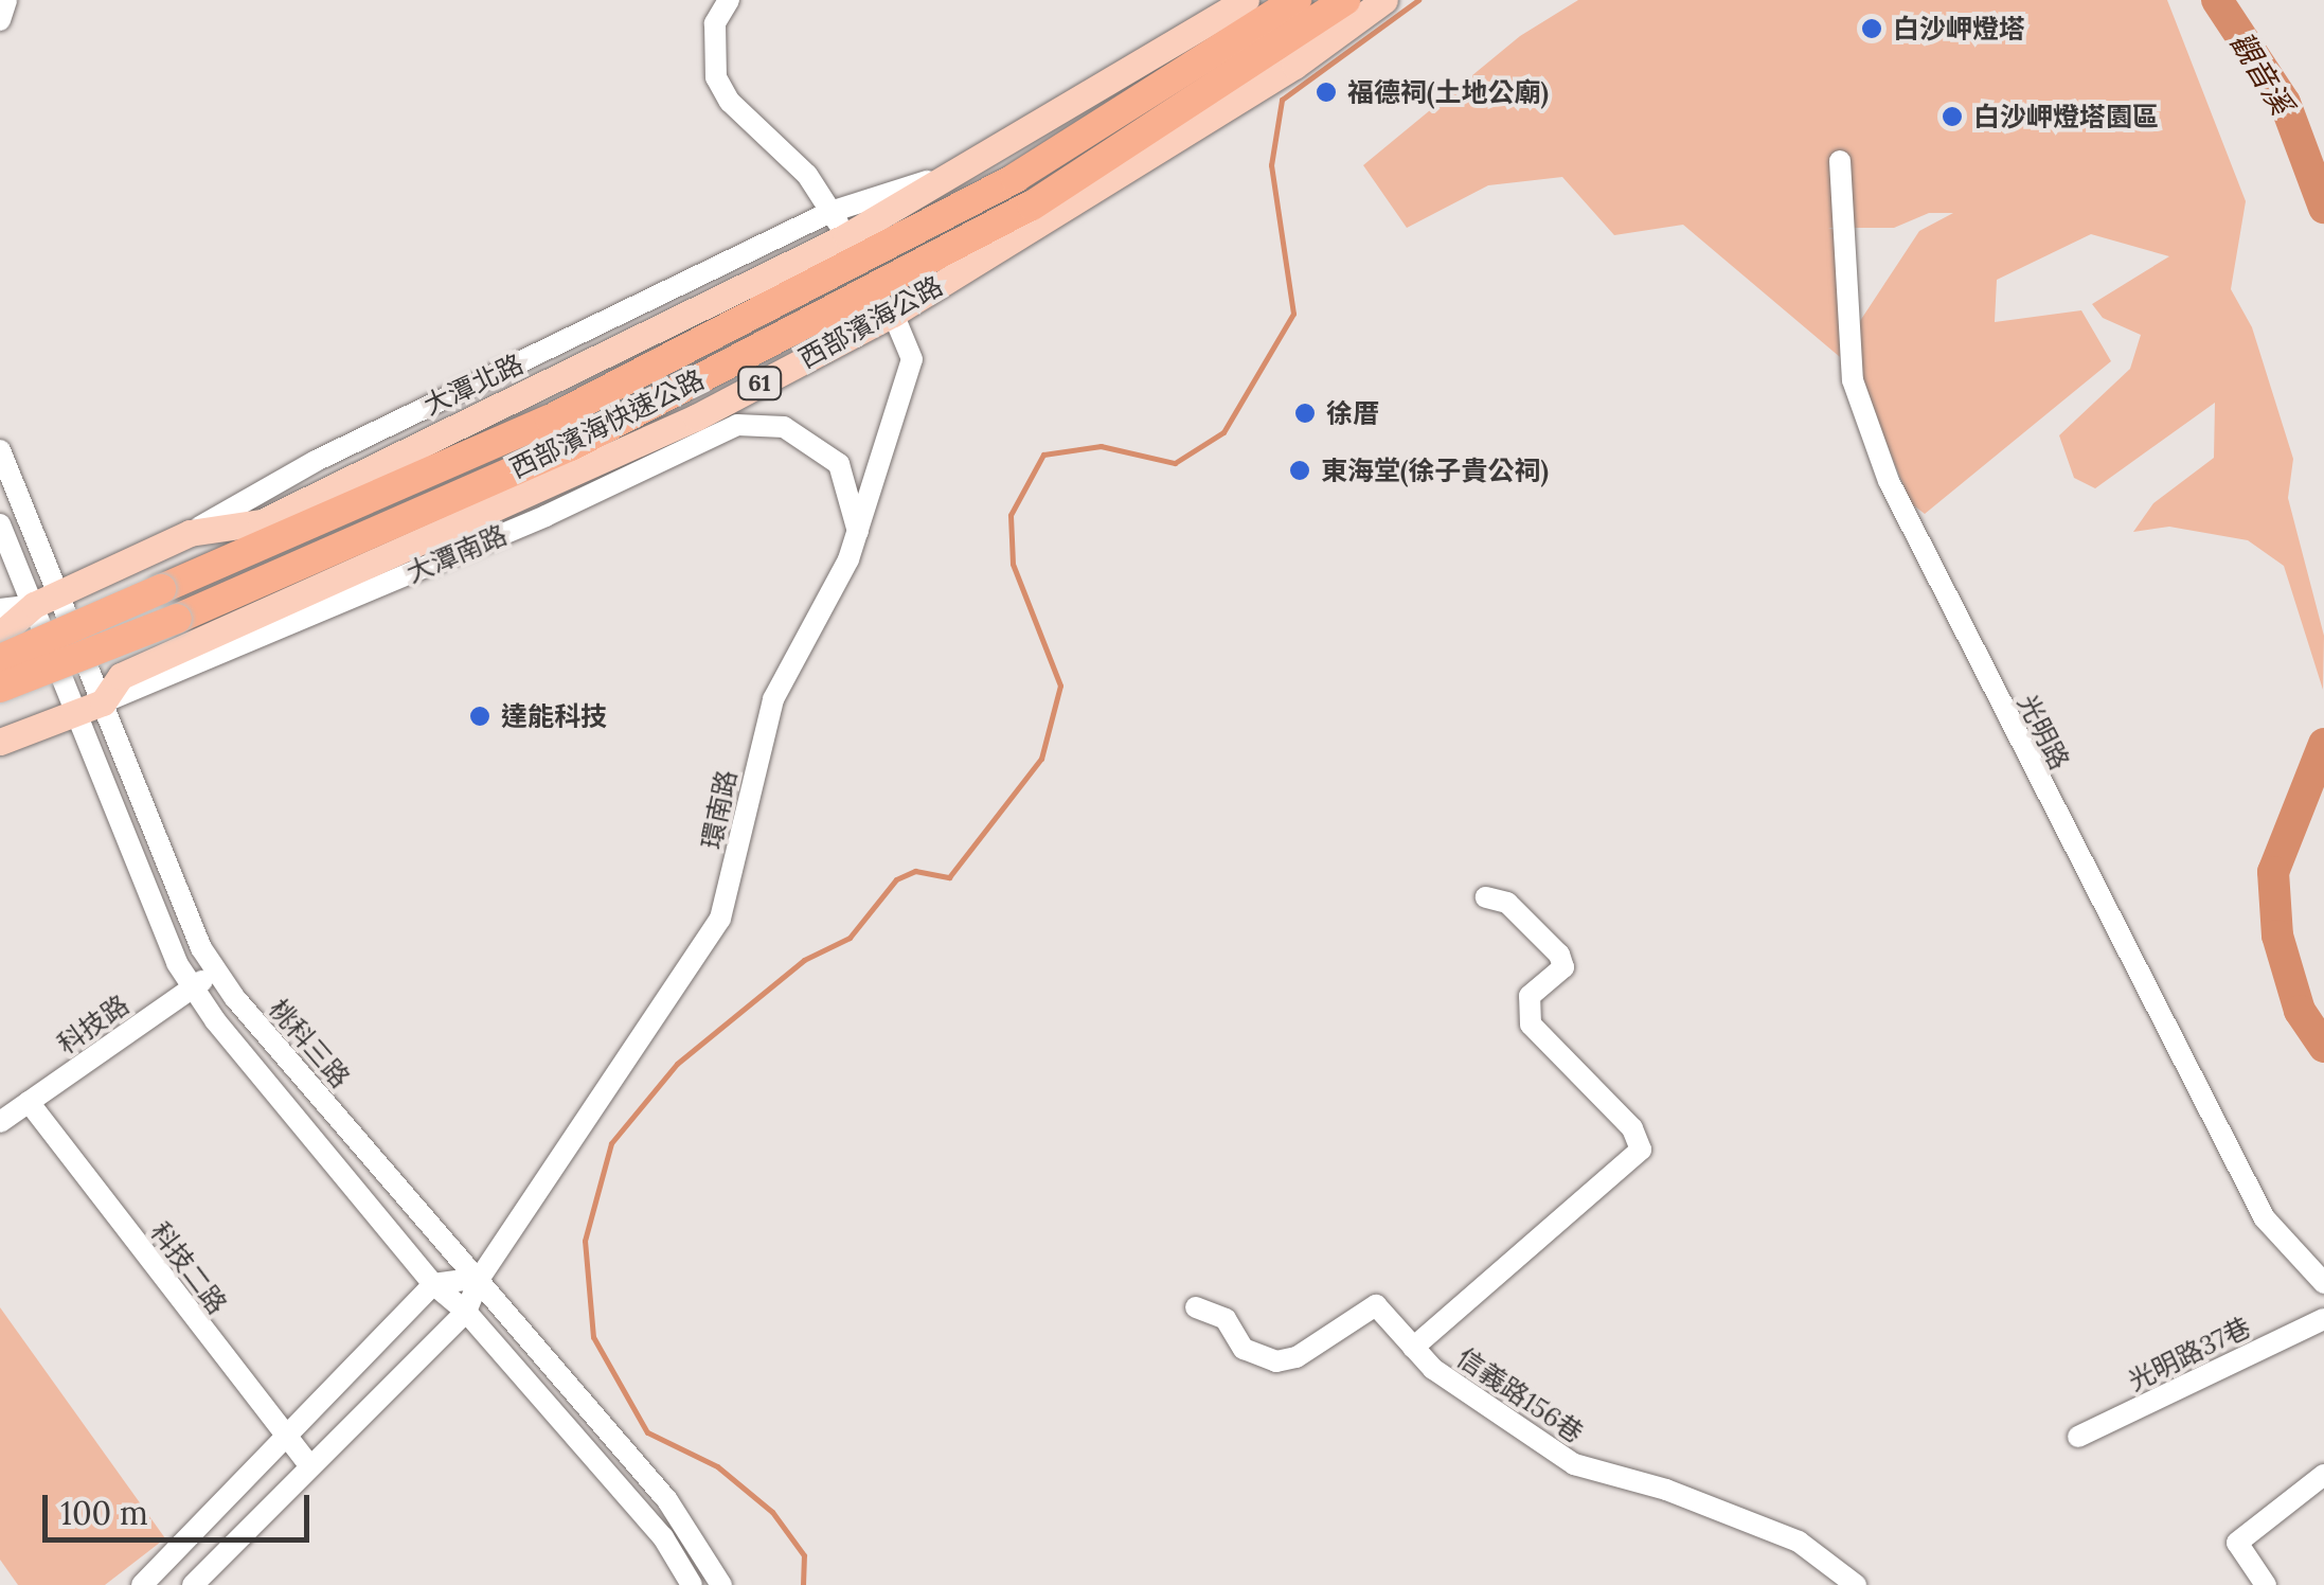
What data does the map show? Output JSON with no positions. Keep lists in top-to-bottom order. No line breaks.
{"streets":{"highway":["61","西部濱海快速公路"],"main road":["西部濱海公路","大潭北路","大潭南路"],"street":["光明路","環南路","科技路","桃科三路","科技二路","光明路37巷","信義路156巷"]},"crossings":[["西部濱海公路","大潭南路"],["西部濱海公路","環南路"],["西部濱海公路","桃科三路"],["大潭北路","桃科三路"],["大潭南路","環南路"],["大潭南路","桃科三路"],["環南路","桃科三路"],["環南路","科技二路"],["科技路","桃科三路"],["科技路","科技二路"]],"water":["觀音溪"],"places":["白沙岬燈塔","福德祠(土地公廟)","白沙岬燈塔園區","徐厝","東海堂(徐子貴公祠)","達能科技"],"scale_bar":"100 m"}
